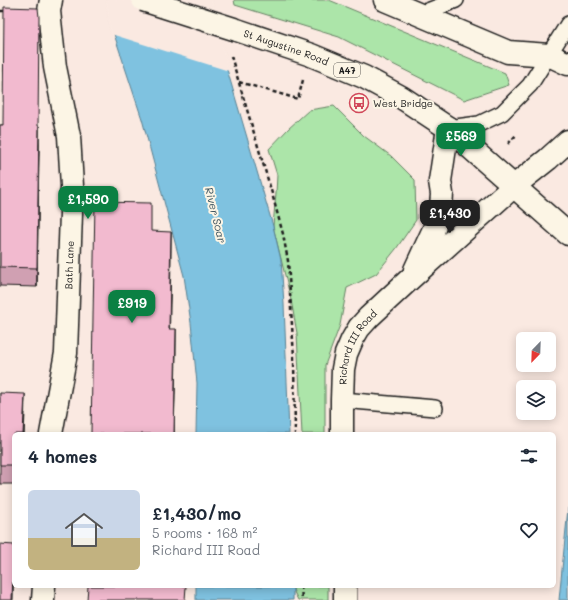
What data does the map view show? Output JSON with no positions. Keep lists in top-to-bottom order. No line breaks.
{"streets":{"street":["St Augustine Road","A47","Bath Lane","Richard III Road"]},"crossings":[["St Augustine Road","Richard III Road"]],"water":["River Soar"],"places":{"bus stop":["West Bridge"]},"north":"bottom left","page":{"price":["£569","£1,590","£1,430","£919"],"heading":"4 homes","list":[{"name":"£1,430/mo","note":"5 rooms · 168 m² · Richard III Road"}]}}
